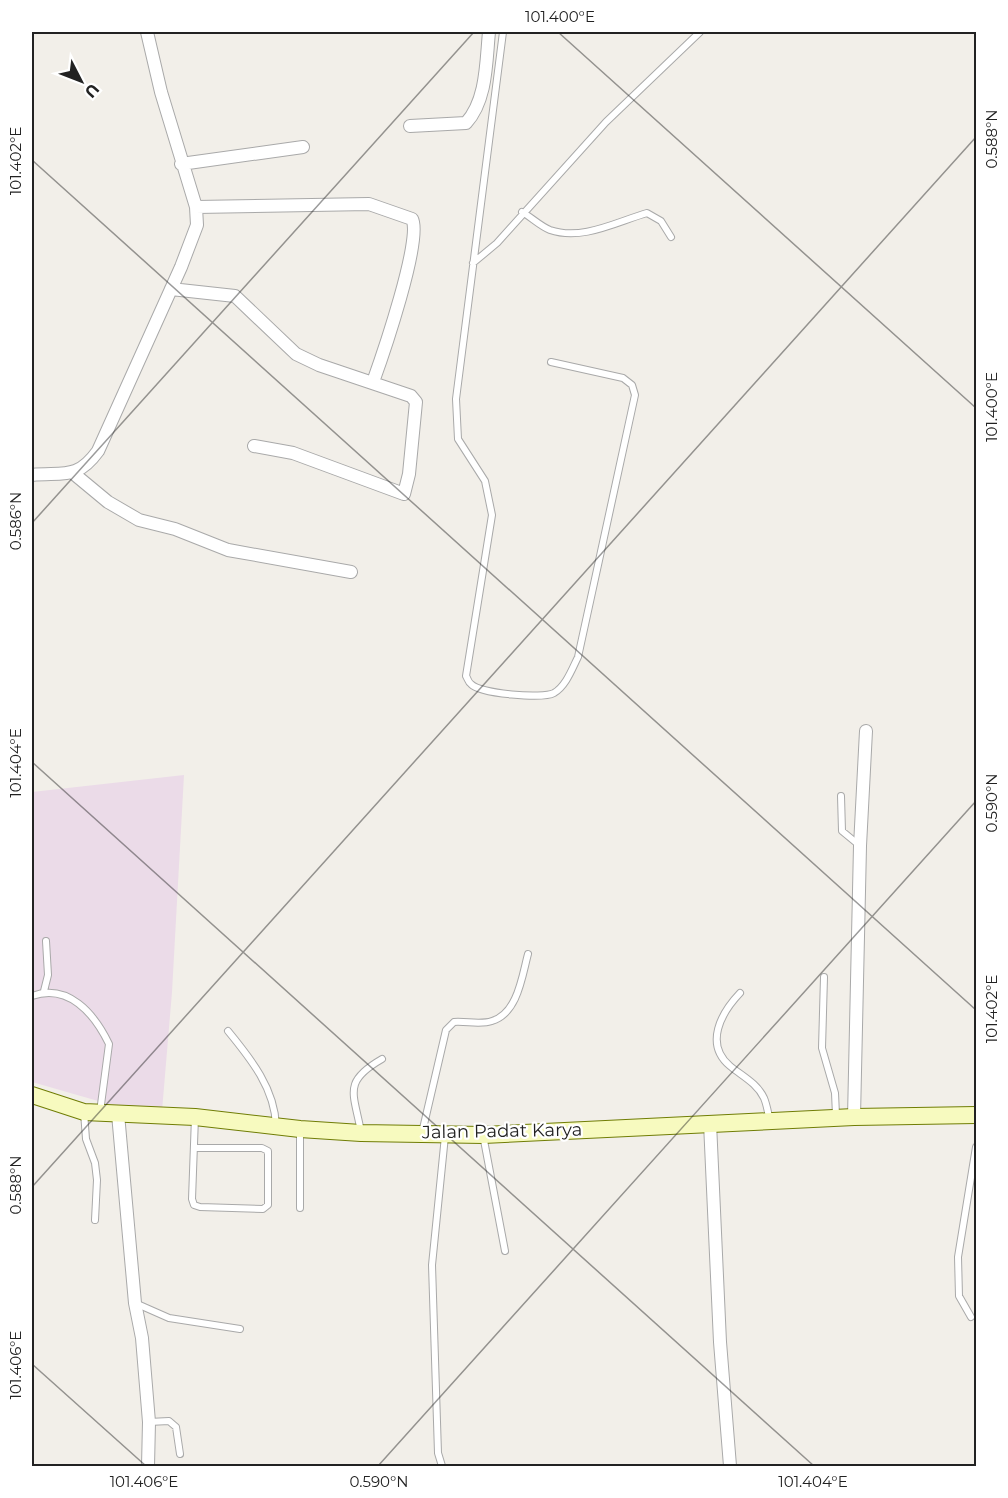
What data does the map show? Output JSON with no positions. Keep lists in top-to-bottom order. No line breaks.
{"streets":{"street":["Jalan Padat Karya"]},"north":"bottom right","coordinates":["101.400°E","0.588°N","101.402°E","0.586°N","101.404°E","0.590°N","101.406°E"]}
